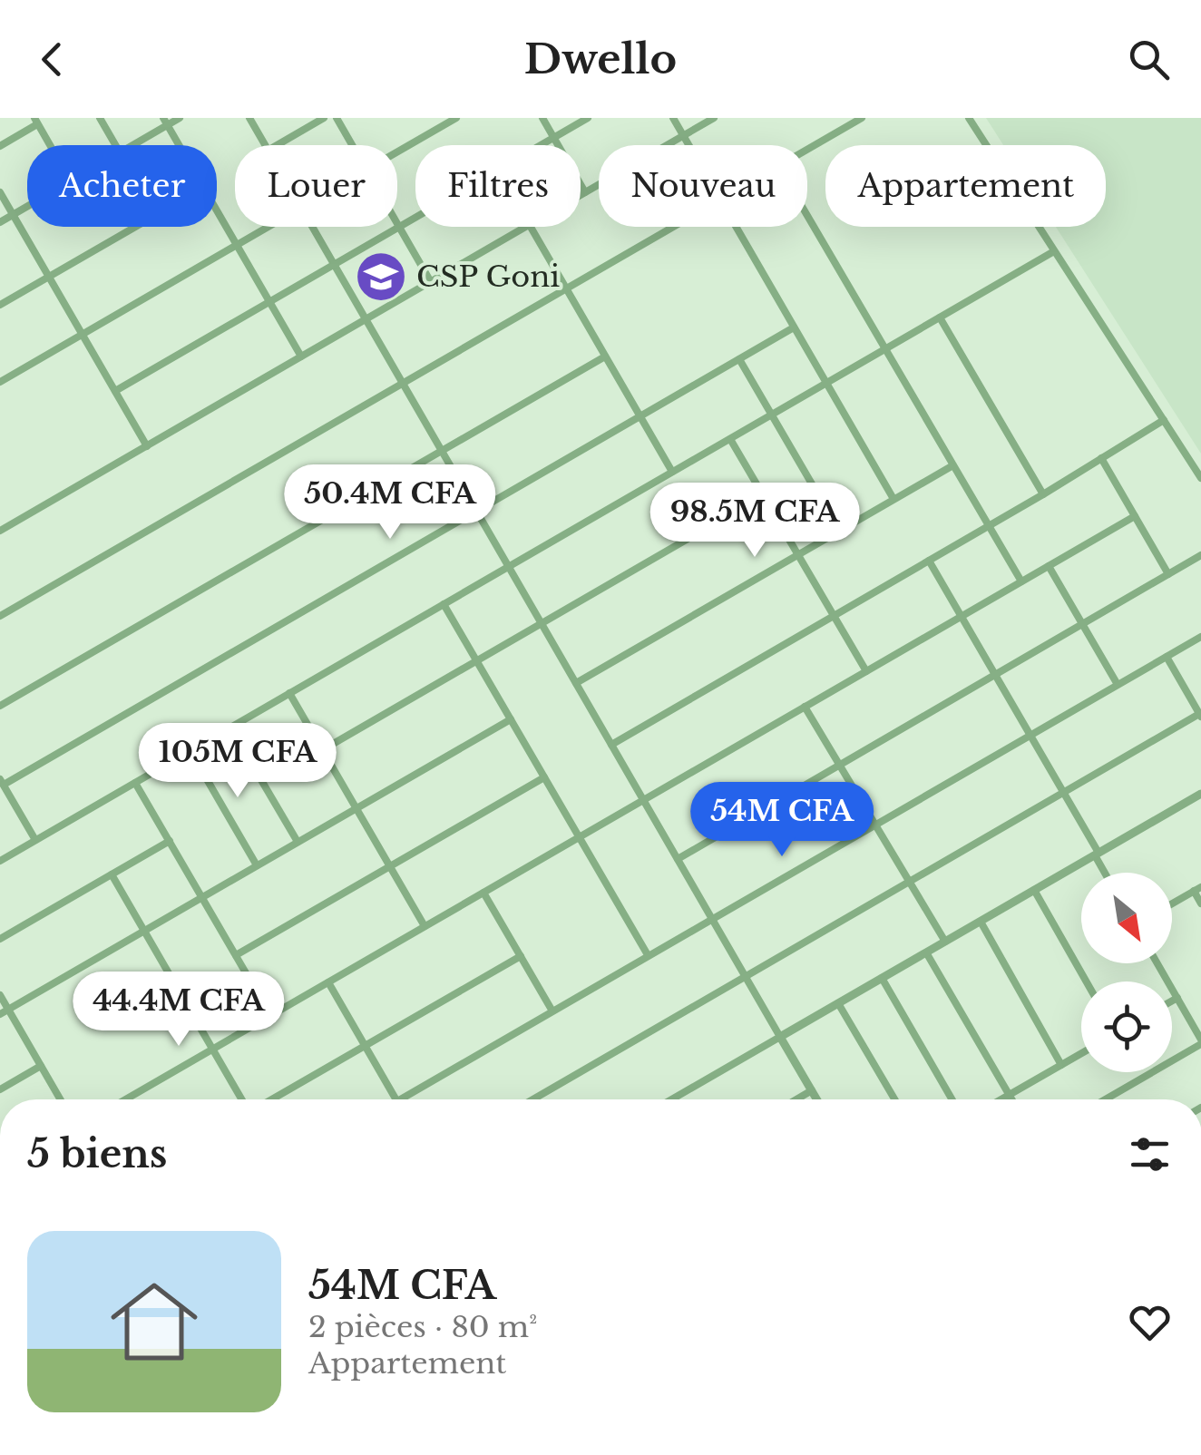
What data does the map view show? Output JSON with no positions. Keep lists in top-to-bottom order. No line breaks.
{"places":{"school or university":["CSP Goni"]},"north":"bottom right","page":{"header":"Dwello","chip":["Acheter","Louer","Filtres","Nouveau","Appartement"],"price":["50.4M CFA","98.5M CFA","105M CFA","54M CFA","44.4M CFA"],"heading":"5 biens","list":[{"name":"54M CFA","note":"2 pièces · 80 m² · Appartement"}]}}
